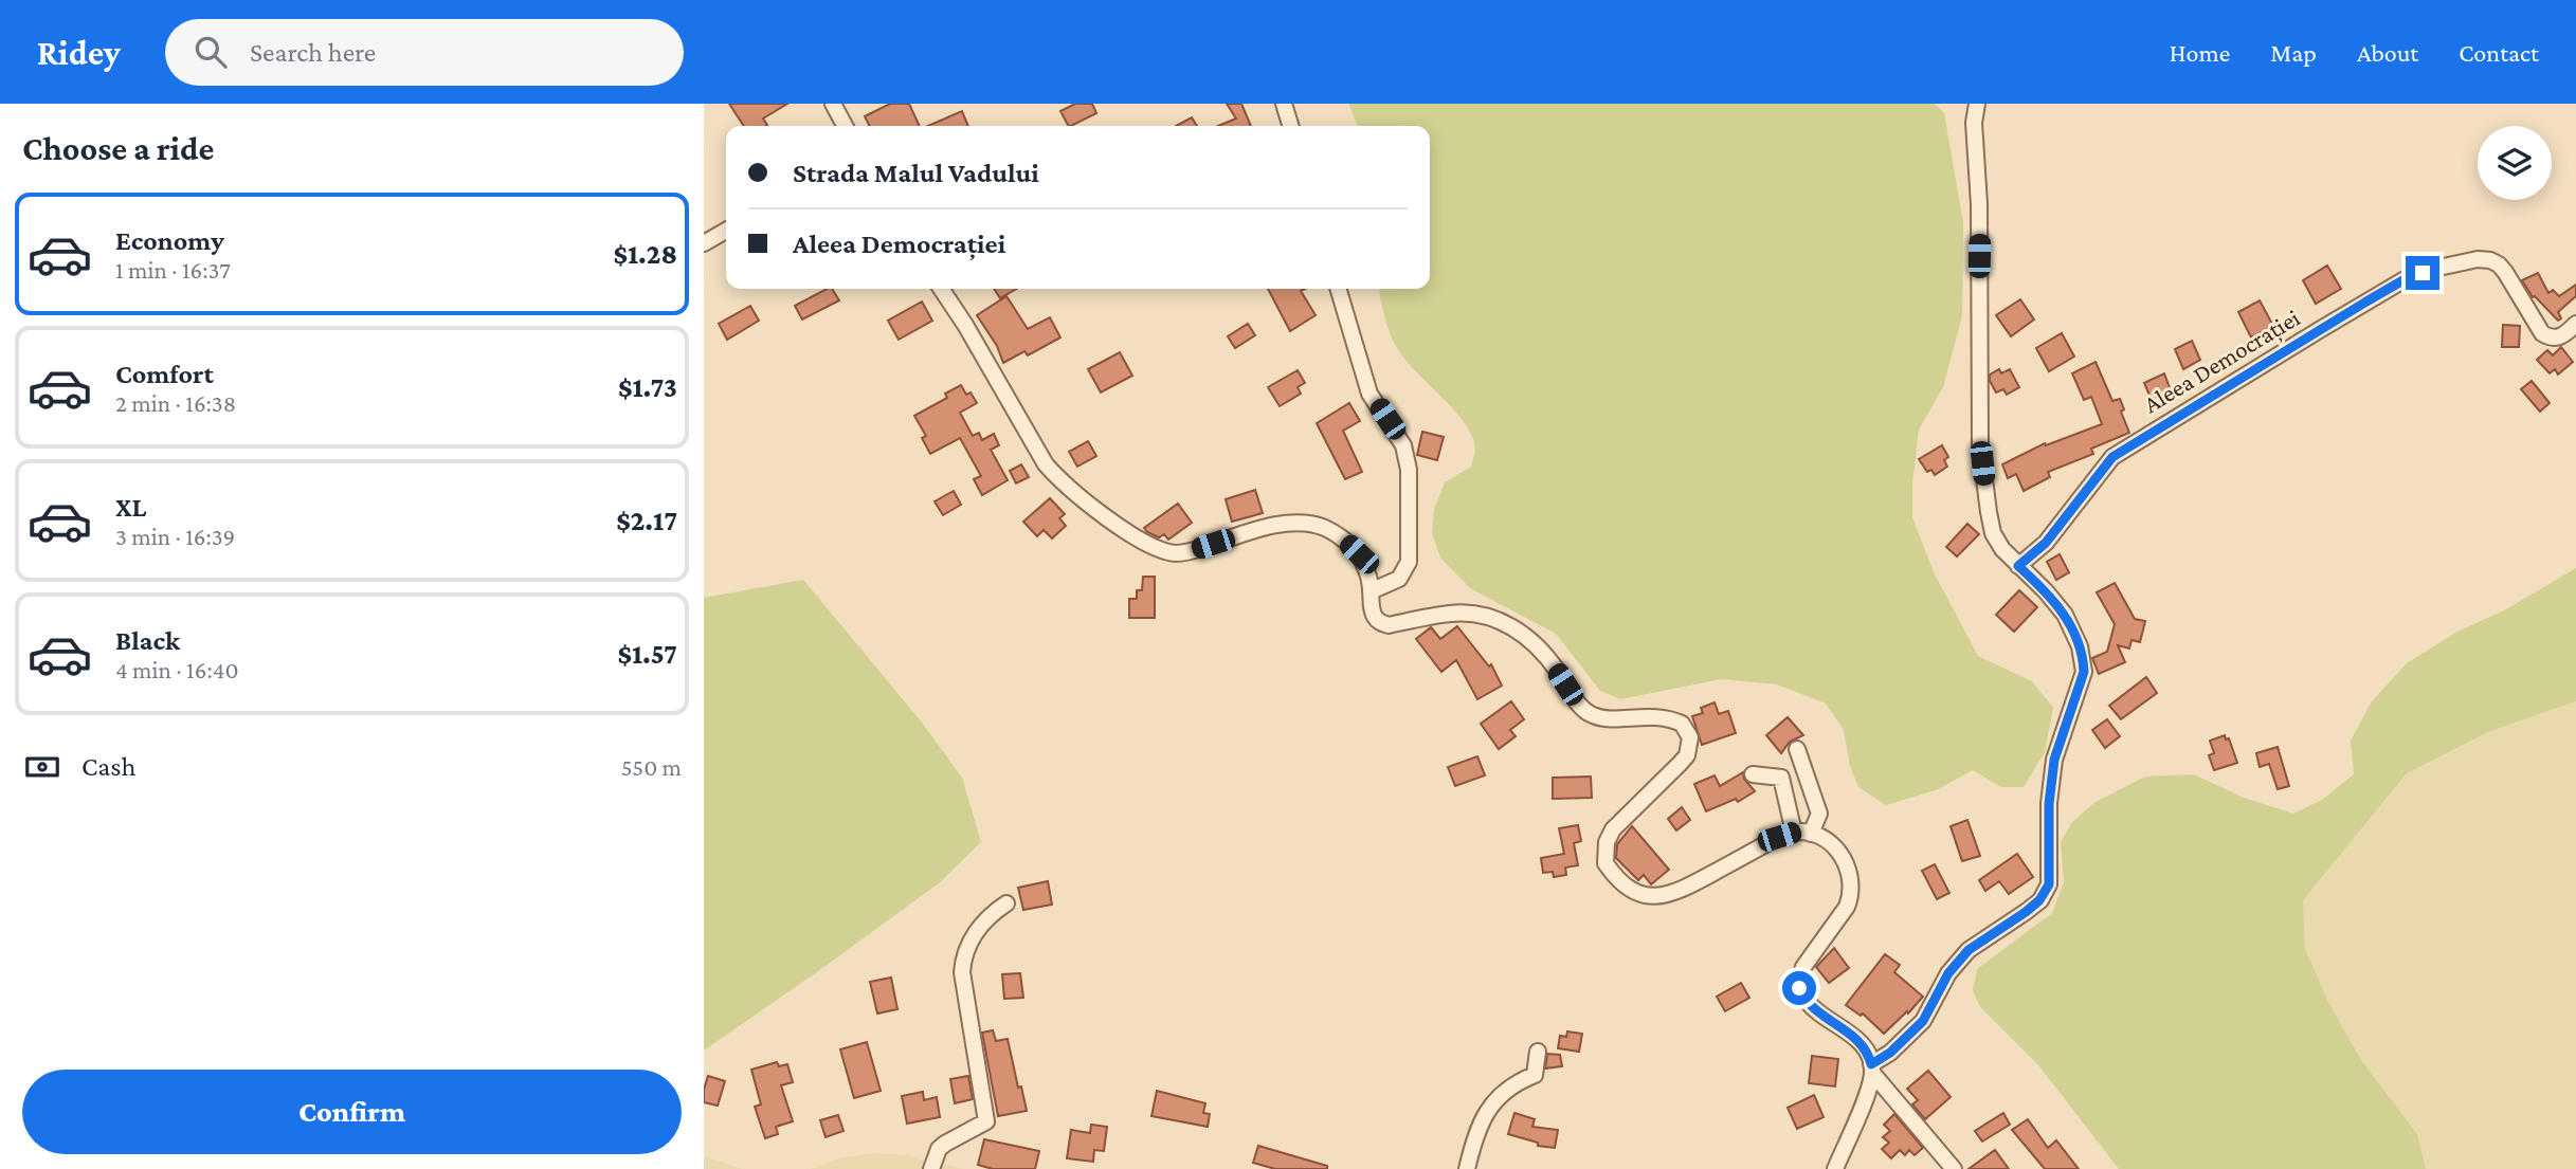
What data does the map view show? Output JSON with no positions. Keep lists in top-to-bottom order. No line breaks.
{"streets":{"street":["Aleea Democrației"]},"page":{"header":"Ridey","search":"Search here","nav":["Home","Map","About","Contact"],"heading":"Choose a ride","banner":["Strada Malul Vadului","Aleea Democrației"],"list":[{"name":"Economy","note":"1 min · 16:37","value":"$1.28"},{"name":"Comfort","note":"2 min · 16:38","value":"$1.73"},{"name":"XL","note":"3 min · 16:39","value":"$2.17"},{"name":"Black","note":"4 min · 16:40","value":"$1.57"}],"pay":["Cash","550 m"],"buttons":"Confirm"}}
